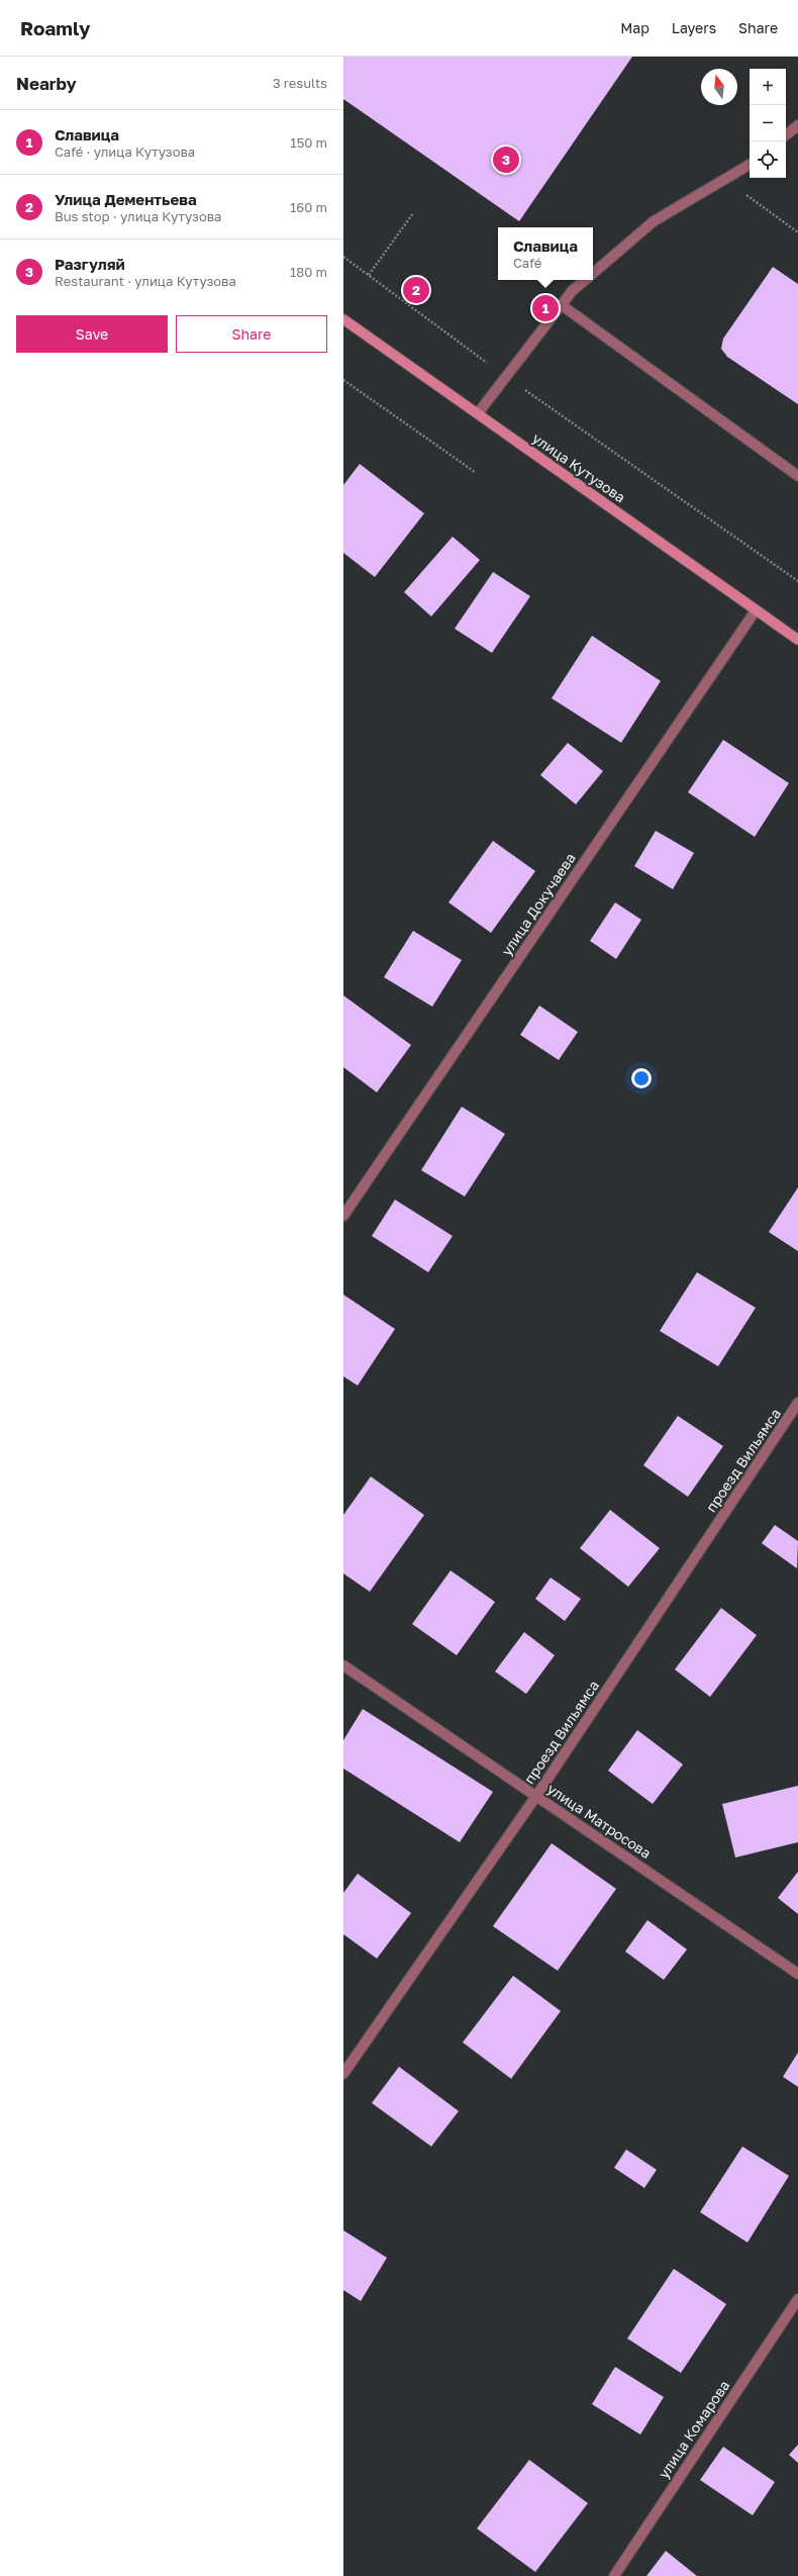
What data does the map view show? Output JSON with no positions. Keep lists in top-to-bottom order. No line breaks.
{"streets":{"main road":["улица Кутузова"],"street":["улица Докучаева","проезд Вильямса","улица Матросова","улица Комарова"]},"crossings":[["улица Кутузова","улица Докучаева"],["проезд Вильямса","улица Матросова"]],"north":"top","page":{"header":"Roamly","nav":["Map","Layers","Share"],"heading":["Nearby","3 results"],"map_buttons":["+","−"],"list":[{"mark":"1","name":"Славица","note":"Café · улица Кутузова","value":"150 m"},{"mark":"2","name":"Улица Дементьева","note":"Bus stop · улица Кутузова","value":"160 m"},{"mark":"3","name":"Разгуляй","note":"Restaurant · улица Кутузова","value":"180 m"}],"pins":["3","2","1"],"popup":["Славица","Café"],"buttons":["Save","Share"]}}
